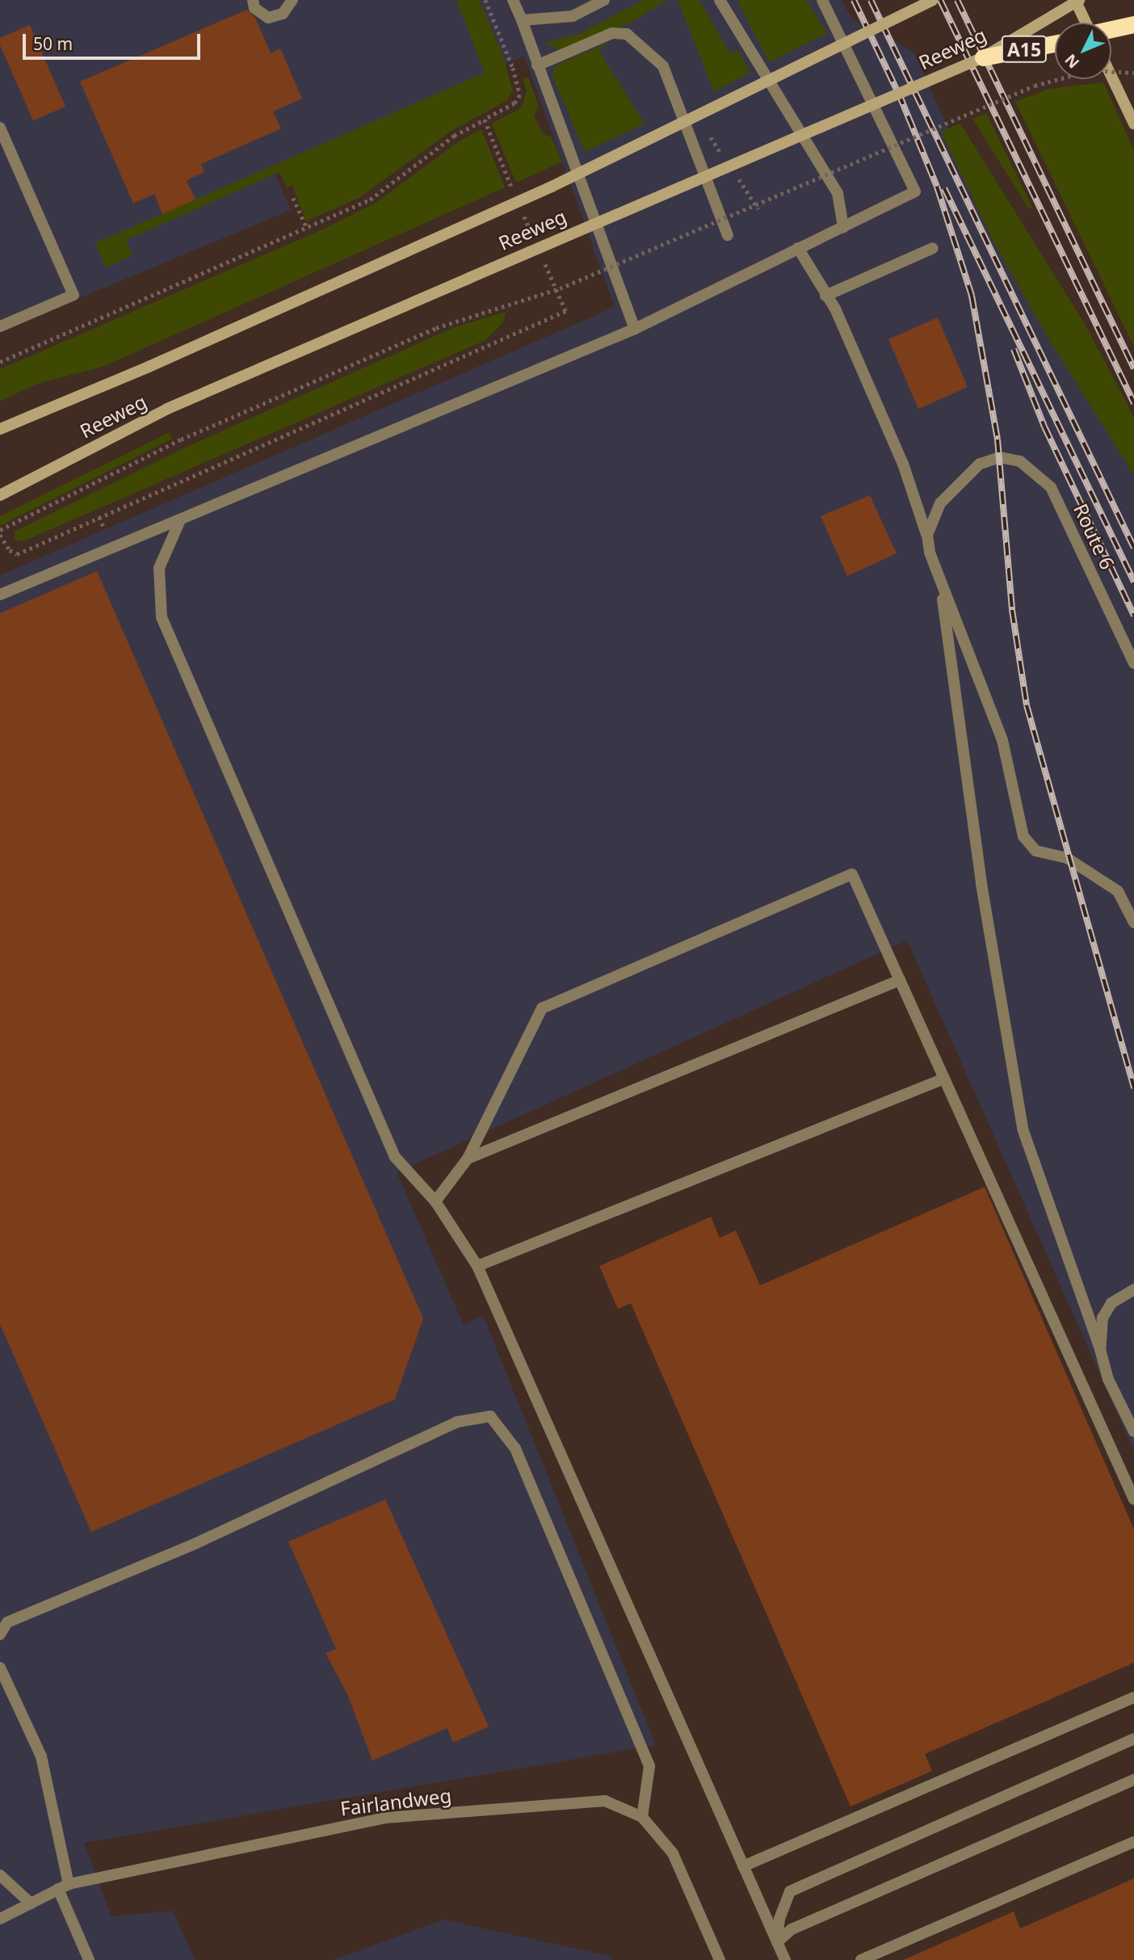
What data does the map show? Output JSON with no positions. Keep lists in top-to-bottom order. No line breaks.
{"streets":{"highway":["A15"],"main road":["Reeweg"],"street":["Route 6","Fairlandweg"]},"crossings":[["Reeweg","A15"]],"scale_bar":"50 m","north":"bottom left"}
